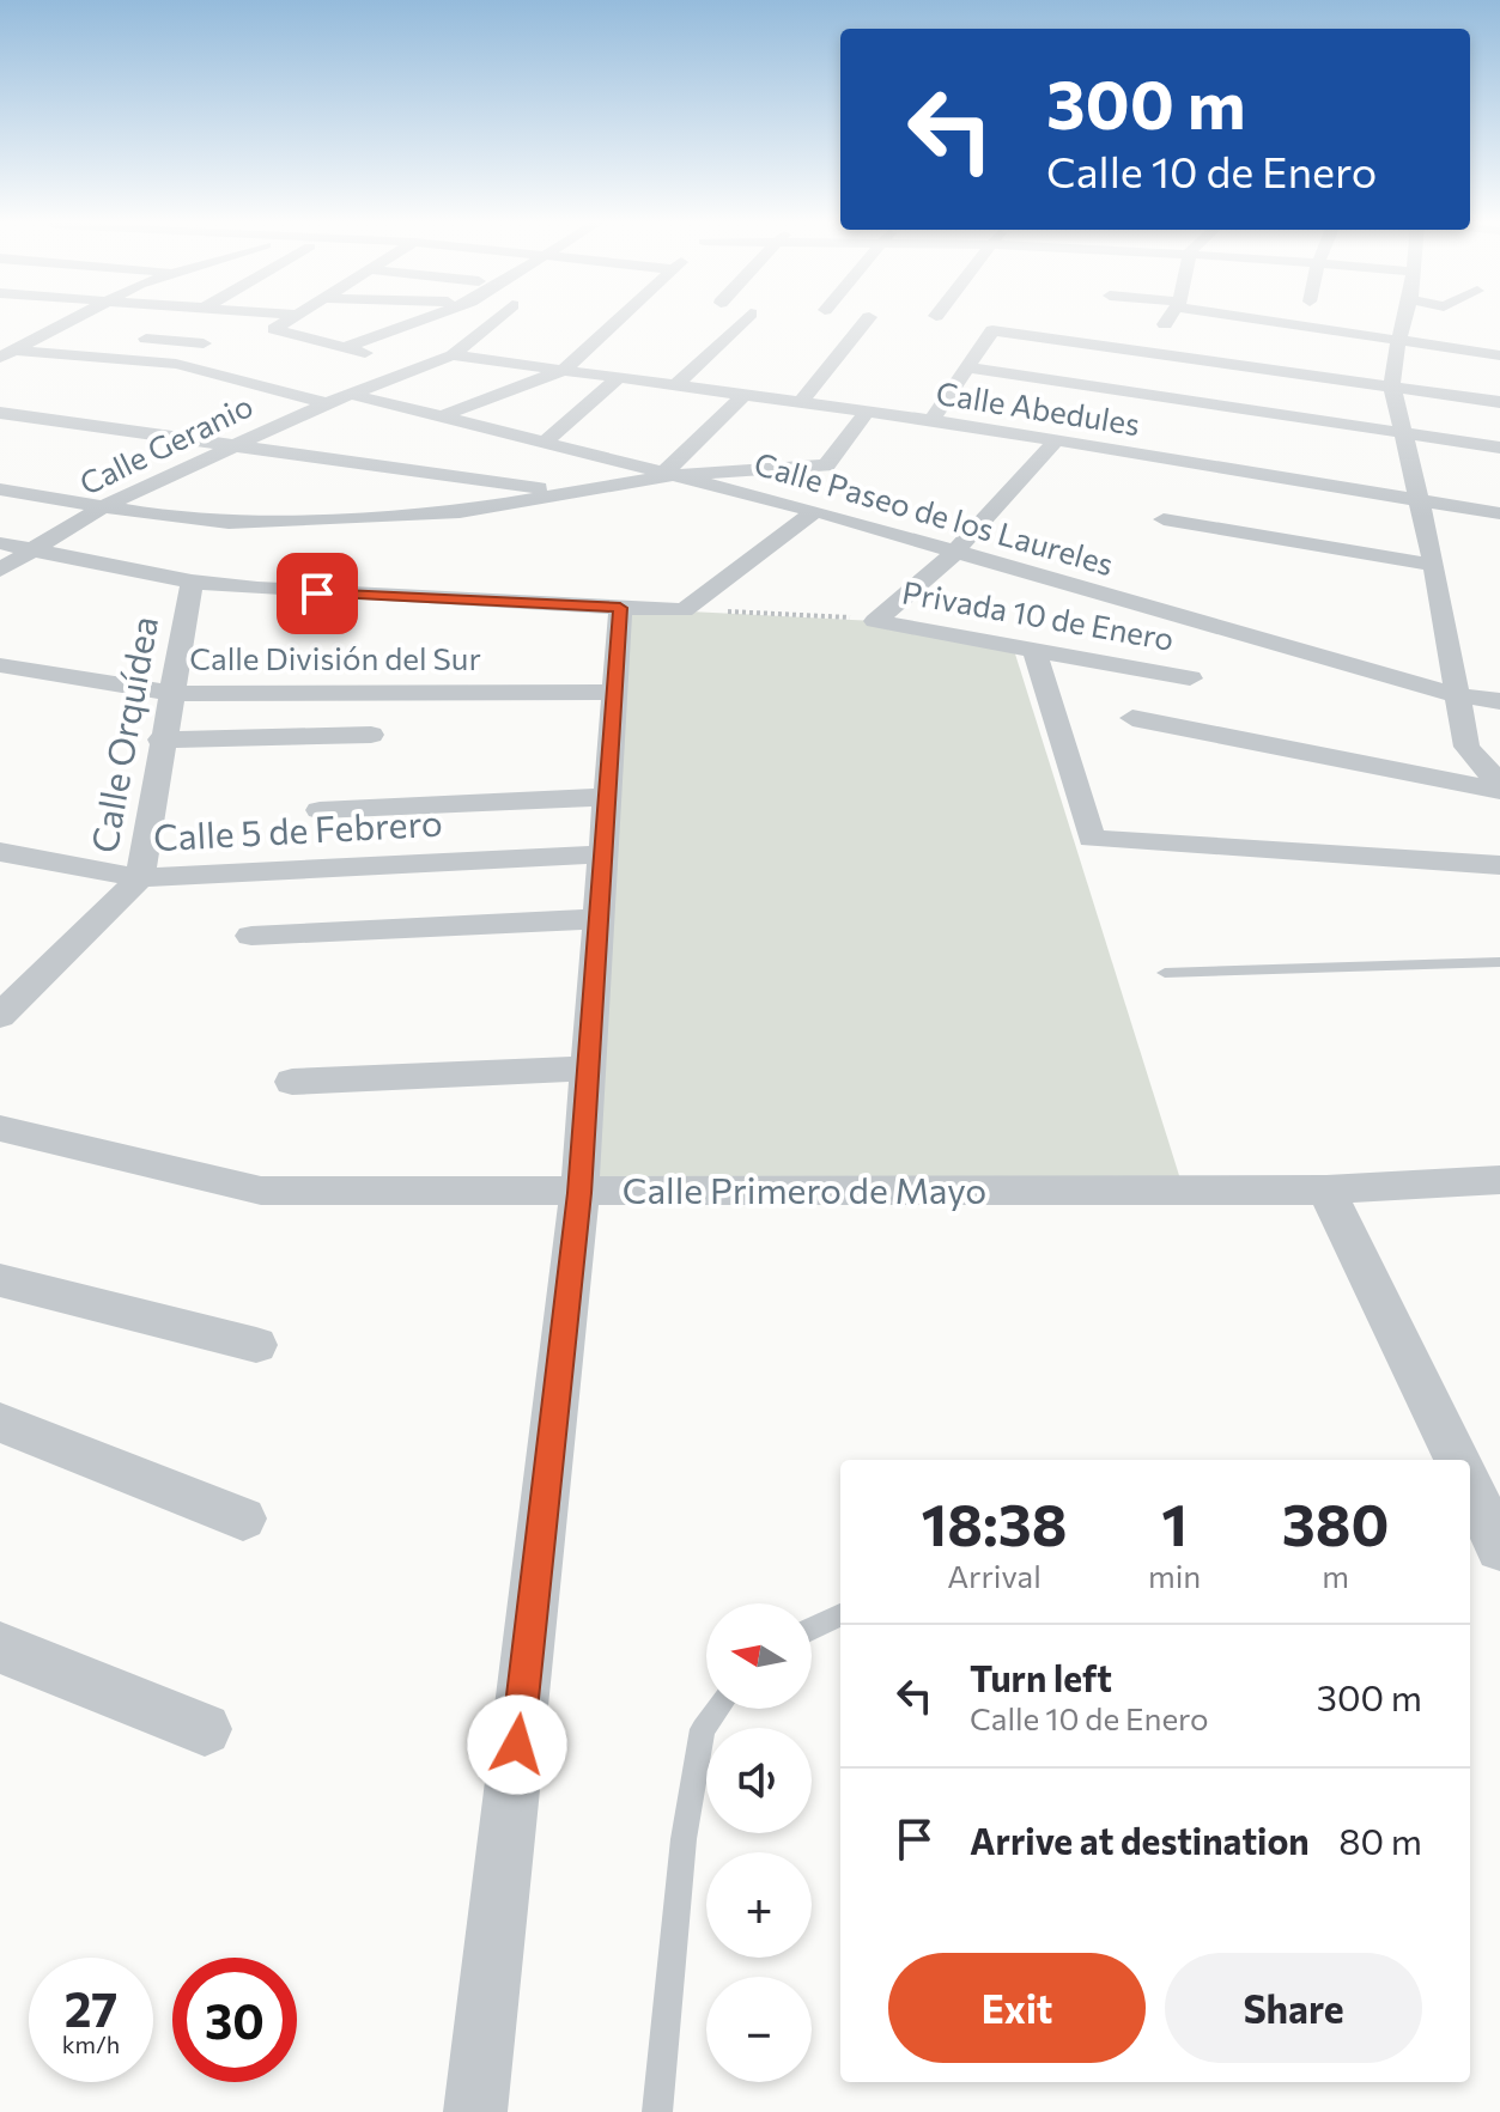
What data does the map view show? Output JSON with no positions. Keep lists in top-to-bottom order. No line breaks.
{"streets":{"street":["Calle Abedules","Calle Geranio","Calle Paseo de los Laureles","Privada 10 de Enero","Calle División del Sur","Calle Orquídea","Calle 5 de Febrero","Calle Primero de Mayo"]},"crossings":[["Calle Abedules","Calle Geranio"],["Calle Geranio","Calle Paseo de los Laureles"],["Calle División del Sur","Calle Orquídea"],["Calle Orquídea","Calle 5 de Febrero"]],"north":"left","page":{"turn":["300 m","Calle 10 de Enero"],"eta":["18:38","Arrival","1","min","380","m"],"map_buttons":["+","−"],"list":[{"name":"Turn left","note":"Calle 10 de Enero","value":"300 m"},{"name":"Arrive at destination","value":"80 m"}],"buttons":["Exit","Share"],"speed":"27 km/h","limit":"30"}}
